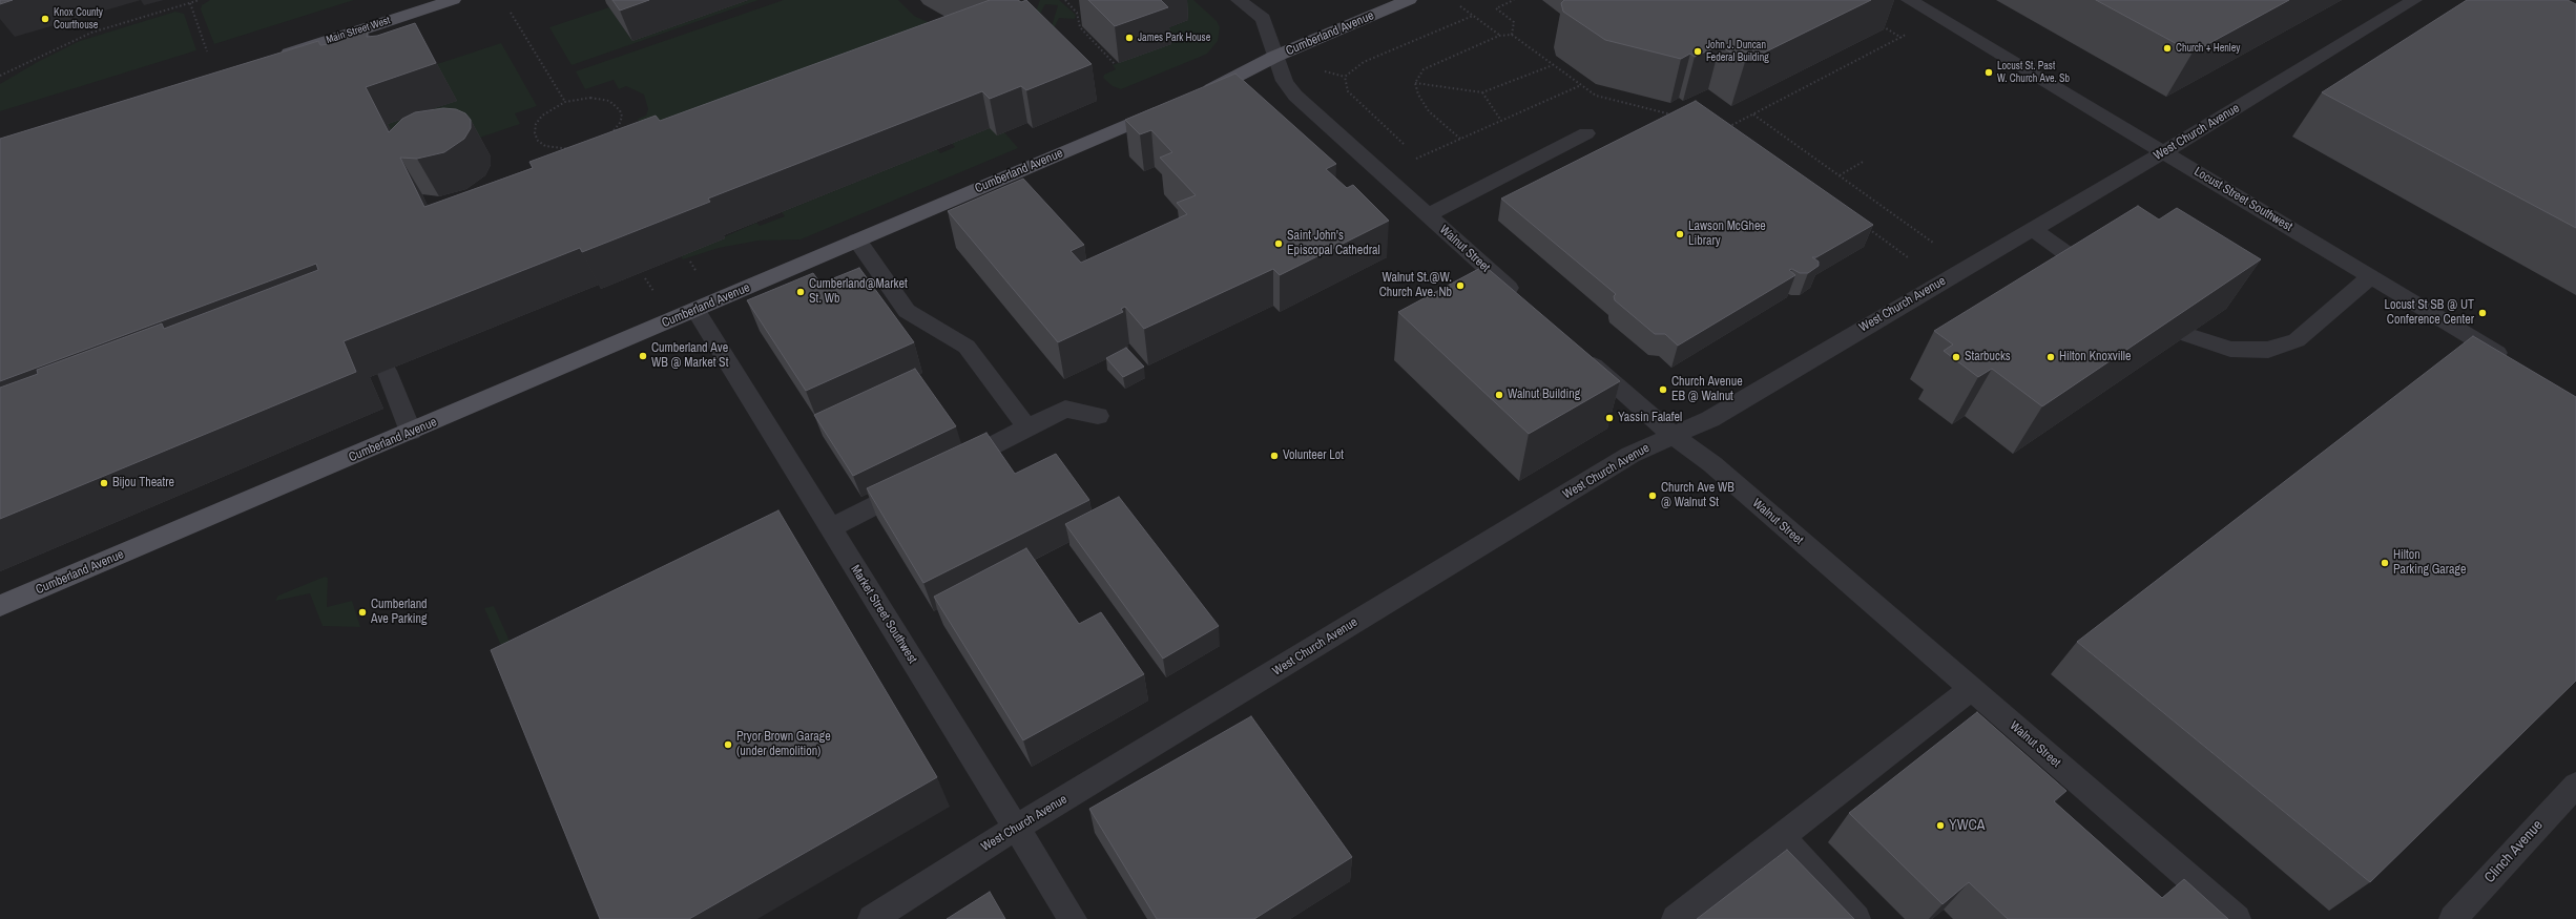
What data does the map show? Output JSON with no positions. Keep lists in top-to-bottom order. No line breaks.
{"streets":{"main road":["Main Street West","Cumberland Avenue"],"street":["West Church Avenue","Locust Street Southwest","Walnut Street","Market Street Southwest","Clinch Avenue"]},"crossings":[["Cumberland Avenue","Walnut Street"],["Cumberland Avenue","Market Street Southwest"],["West Church Avenue","Locust Street Southwest"],["West Church Avenue","Walnut Street"],["West Church Avenue","Market Street Southwest"]],"places":["Knox County Courthouse","James Park House","Church + Henley","John J. Duncan Federal Building","Locust St. Past W. Church Ave. Sb","Lawson McGhee Library","Saint John's Episcopal Cathedral","Walnut St.@W. Church Ave. Nb","Cumberland@Market St. Wb","Locust St SB @ UT Conference Center","Cumberland Ave WB @ Market St","Starbucks","Hilton Knoxville","Church Avenue EB @ Walnut","Walnut Building","Yassin Falafel","Volunteer Lot","Bijou Theatre","Church Ave WB @ Walnut St","Hilton Parking Garage","Cumberland Ave Parking","Pryor Brown Garage (under demolition)","YWCA"]}
